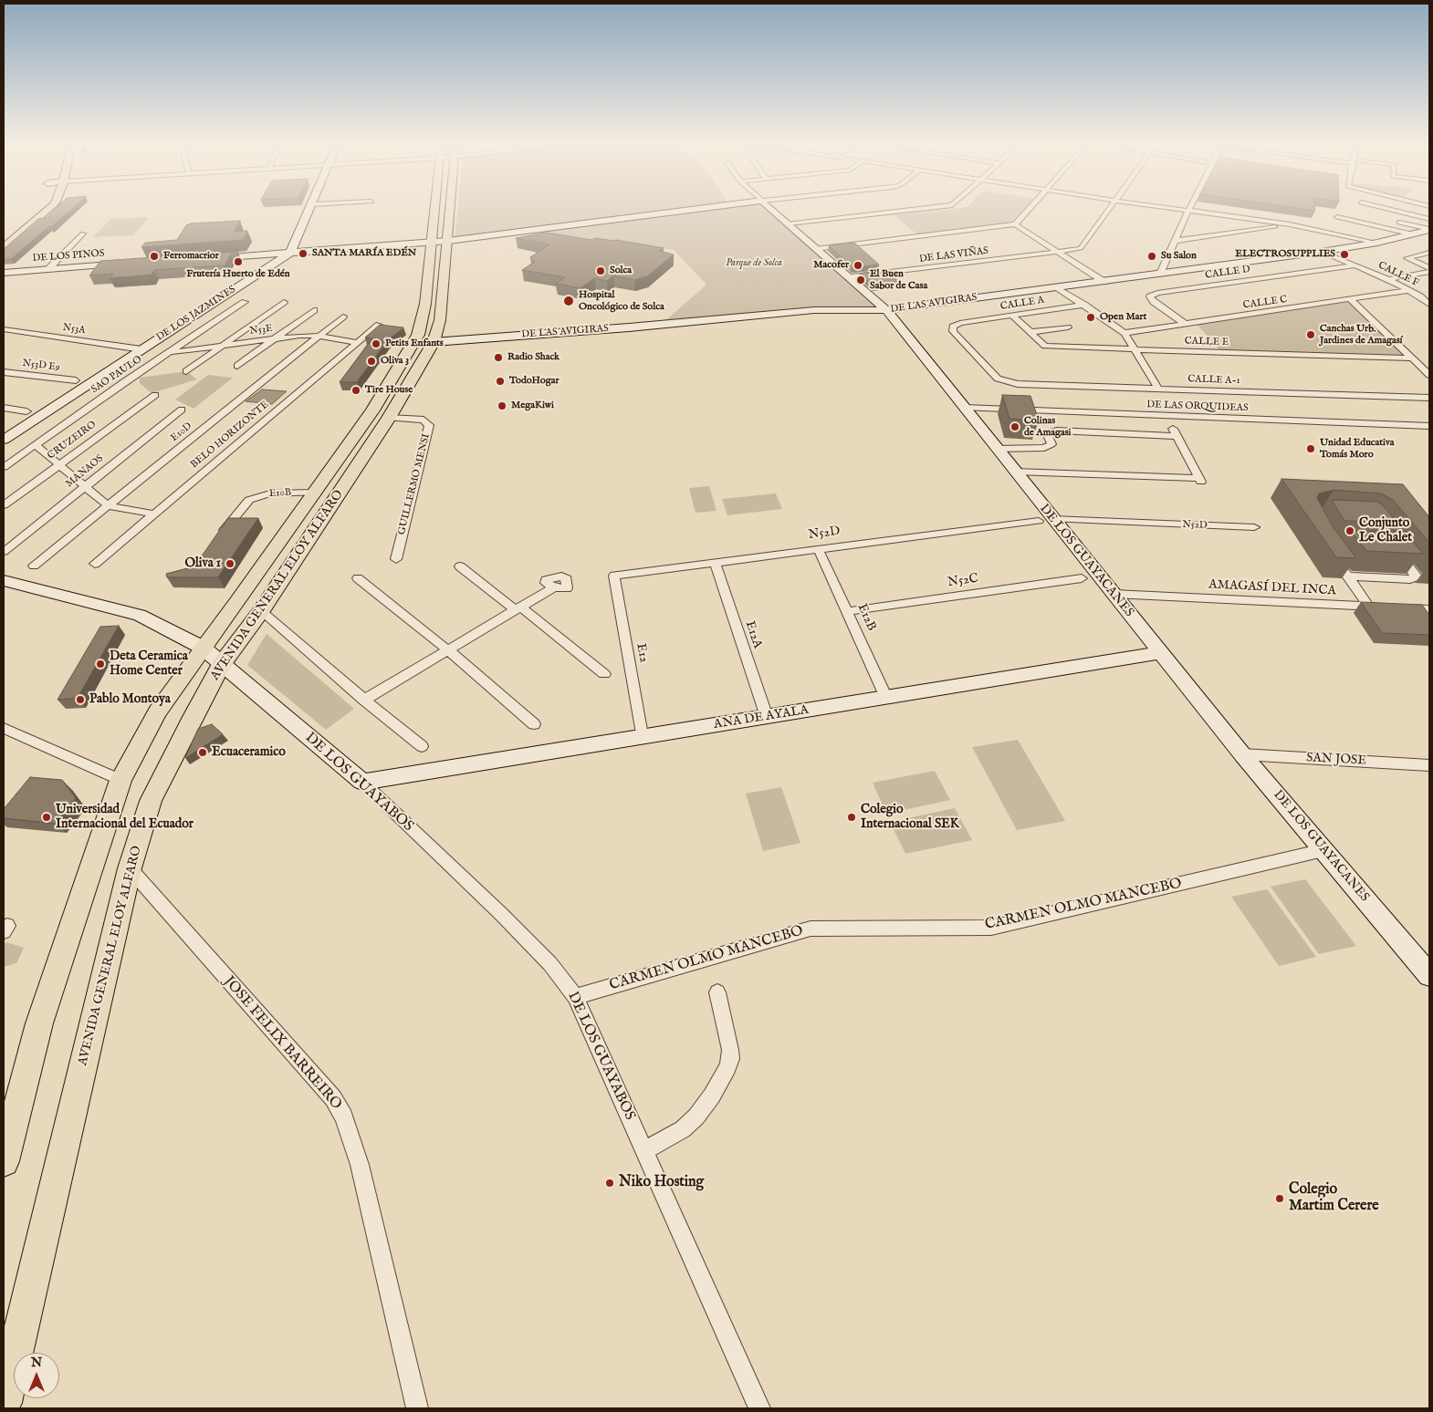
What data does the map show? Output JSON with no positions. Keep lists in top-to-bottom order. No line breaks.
{"streets":{"main road":["AVENIDA GENERAL ELOY ALFARO"],"street":["DE LAS VIÑAS","DE LOS PINOS","CALLE D","CALLE F","CALLE C","DE LAS AVIGIRAS","CALLE A","DE LOS JAZMINES","N53A","N53E","CALLE E","N53D E9","SAO PAULO","CALLE A-1","DE LAS ORQUIDEAS","E10D","BELO HORIZONTE","CRUZEIRO","MANAOS","GUILLERMO MENSI","E10B","N52D","DE LOS GUAYACANES","N52C","AMAGASÍ DEL INCA","E12B","E12A","E12","ANA DE AYALA","SAN JOSE","DE LOS GUAYABOS","CARMEN OLMO MANCEBO","JOSE FELIX BARREIRO"]},"crossings":[["DE LAS VIÑAS","DE LOS GUAYACANES"],["CALLE D","CALLE F"],["CALLE D","CALLE C"],["CALLE F","CALLE C"],["CALLE F","DE LAS AVIGIRAS"],["DE LAS AVIGIRAS","DE LOS GUAYACANES"],["DE LAS AVIGIRAS","AVENIDA GENERAL ELOY ALFARO"],["CALLE A","CALLE E"],["CALLE A","CALLE A-1"],["DE LOS JAZMINES","N53A"],["N53E","SAO PAULO"],["N53E","E10D"],["N53E","BELO HORIZONTE"],["DE LAS ORQUIDEAS","DE LOS GUAYACANES"],["GUILLERMO MENSI","AVENIDA GENERAL ELOY ALFARO"],["E10B","AVENIDA GENERAL ELOY ALFARO"],["N52D","DE LOS GUAYACANES"],["N52D","E12B"],["N52D","E12A"],["N52D","E12"],["DE LOS GUAYACANES","AMAGASÍ DEL INCA"],["DE LOS GUAYACANES","ANA DE AYALA"],["DE LOS GUAYACANES","SAN JOSE"],["DE LOS GUAYACANES","CARMEN OLMO MANCEBO"],["N52C","E12B"],["AVENIDA GENERAL ELOY ALFARO","DE LOS GUAYABOS"],["AVENIDA GENERAL ELOY ALFARO","JOSE FELIX BARREIRO"],["E12B","ANA DE AYALA"],["E12A","ANA DE AYALA"],["E12","ANA DE AYALA"],["ANA DE AYALA","DE LOS GUAYABOS"],["DE LOS GUAYABOS","CARMEN OLMO MANCEBO"]],"parks":["Parque de Solca"],"places":["SANTA MARÍA EDÉN","ELECTROSUPPLIES","Ferromacrior","Su Salon","Frutería Huerto de Edén","Macofer","Solca","El Buen Sabor de Casa","Hospital Oncológico de Solca","Open Mart","Canchas Urb. Jardines de Amagasí","Petits Enfants","Radio Shack","Oliva 3","TodoHogar","Tire House","MegaKiwi","Colinas de Amagasi","Unidad Educativa Tomás Moro","Conjunto Le Chalet","Oliva 1","Deta Ceramica Home Center","Pablo Montoya","Ecuaceramico","Universidad Internacional del Ecuador","Colegio Internacional SEK","Niko Hosting","Colegio Martim Cerere"],"north":"top"}
